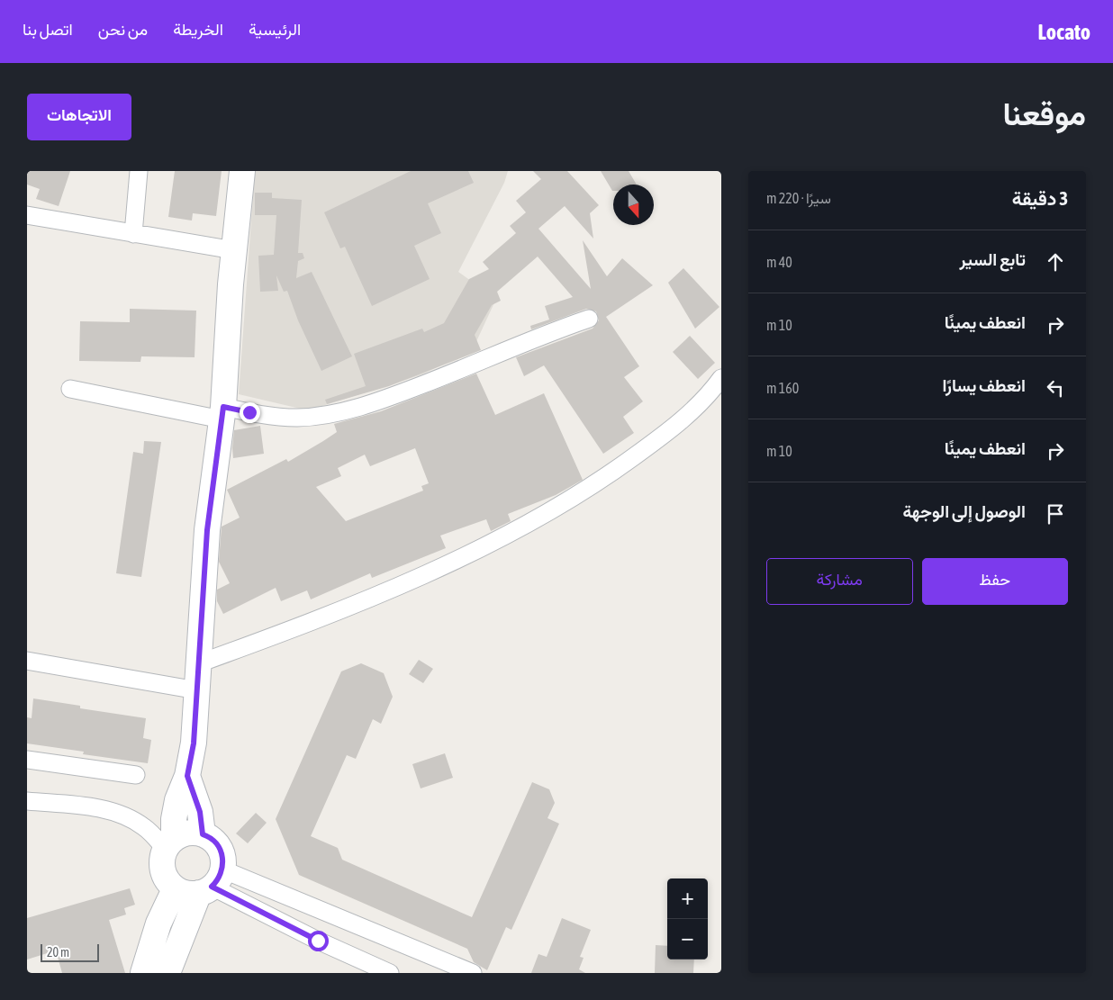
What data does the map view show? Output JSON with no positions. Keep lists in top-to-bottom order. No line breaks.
{"scale_bar":"20 m","north":"bottom","page":{"header":"Locato","nav":["الرئيسية","الخريطة","من نحن","اتصل بنا"],"title":"موقعنا","buttons":["الاتجاهات",["حفظ","مشاركة"]],"heading":["3 دقيقة","سيرًا · 220 m"],"list":[["تابع السير","40 m"],["انعطف يمينًا","10 m"],["انعطف يسارًا","160 m"],["انعطف يمينًا","10 m"],"الوصول إلى الوجهة"],"map_buttons":["+","−"],"scale":"20 m"}}
